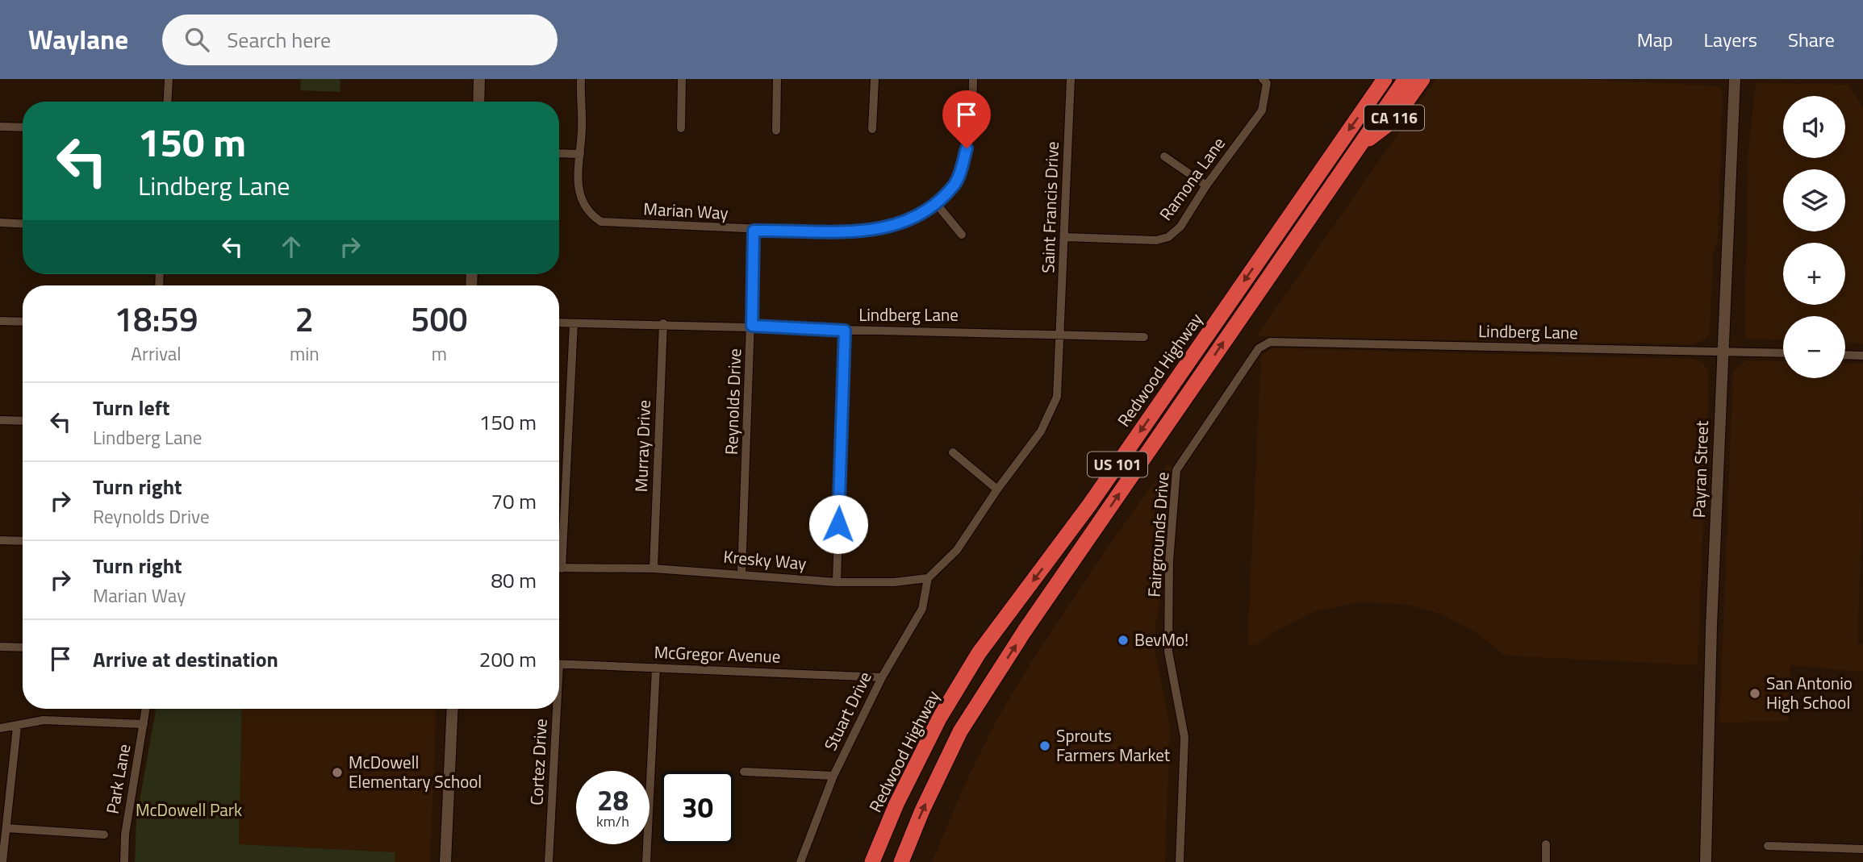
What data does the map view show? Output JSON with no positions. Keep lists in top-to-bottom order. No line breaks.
{"streets":{"highway":["CA 116","Redwood Highway","US 101"],"main road":["Payran Street"],"street":["Ramona Lane","Saint Francis Drive","Marian Way","Lindberg Lane","Reynolds Drive","Murray Drive","Fairgrounds Drive","Kresky Way","McGregor Avenue","Stuart Drive","Cortez Drive","Park Lane"]},"crossings":[["CA 116","US 101"],["Ramona Lane","Saint Francis Drive"],["Saint Francis Drive","Lindberg Lane"],["Marian Way","Reynolds Drive"],["Lindberg Lane","Reynolds Drive"],["Lindberg Lane","Murray Drive"],["Lindberg Lane","Payran Street"],["Lindberg Lane","Fairgrounds Drive"],["Reynolds Drive","Kresky Way"],["Murray Drive","Kresky Way"],["Kresky Way","Stuart Drive"],["McGregor Avenue","Stuart Drive"]],"parks":["McDowell Park"],"places":["BevMo!","San Antonio High School","Sprouts Farmers Market","McDowell Elementary School"],"page":{"header":"Waylane","search":"Search here","nav":["Map","Layers","Share"],"map_buttons":["+","−"],"turn":["150 m","Lindberg Lane"],"eta":["18:59","Arrival","2","min","500","m"],"list":[{"name":"Turn left","note":"Lindberg Lane","value":"150 m"},{"name":"Turn right","note":"Reynolds Drive","value":"70 m"},{"name":"Turn right","note":"Marian Way","value":"80 m"},{"name":"Arrive at destination","value":"200 m"}],"speed":"28 km/h","limit":"30"}}
